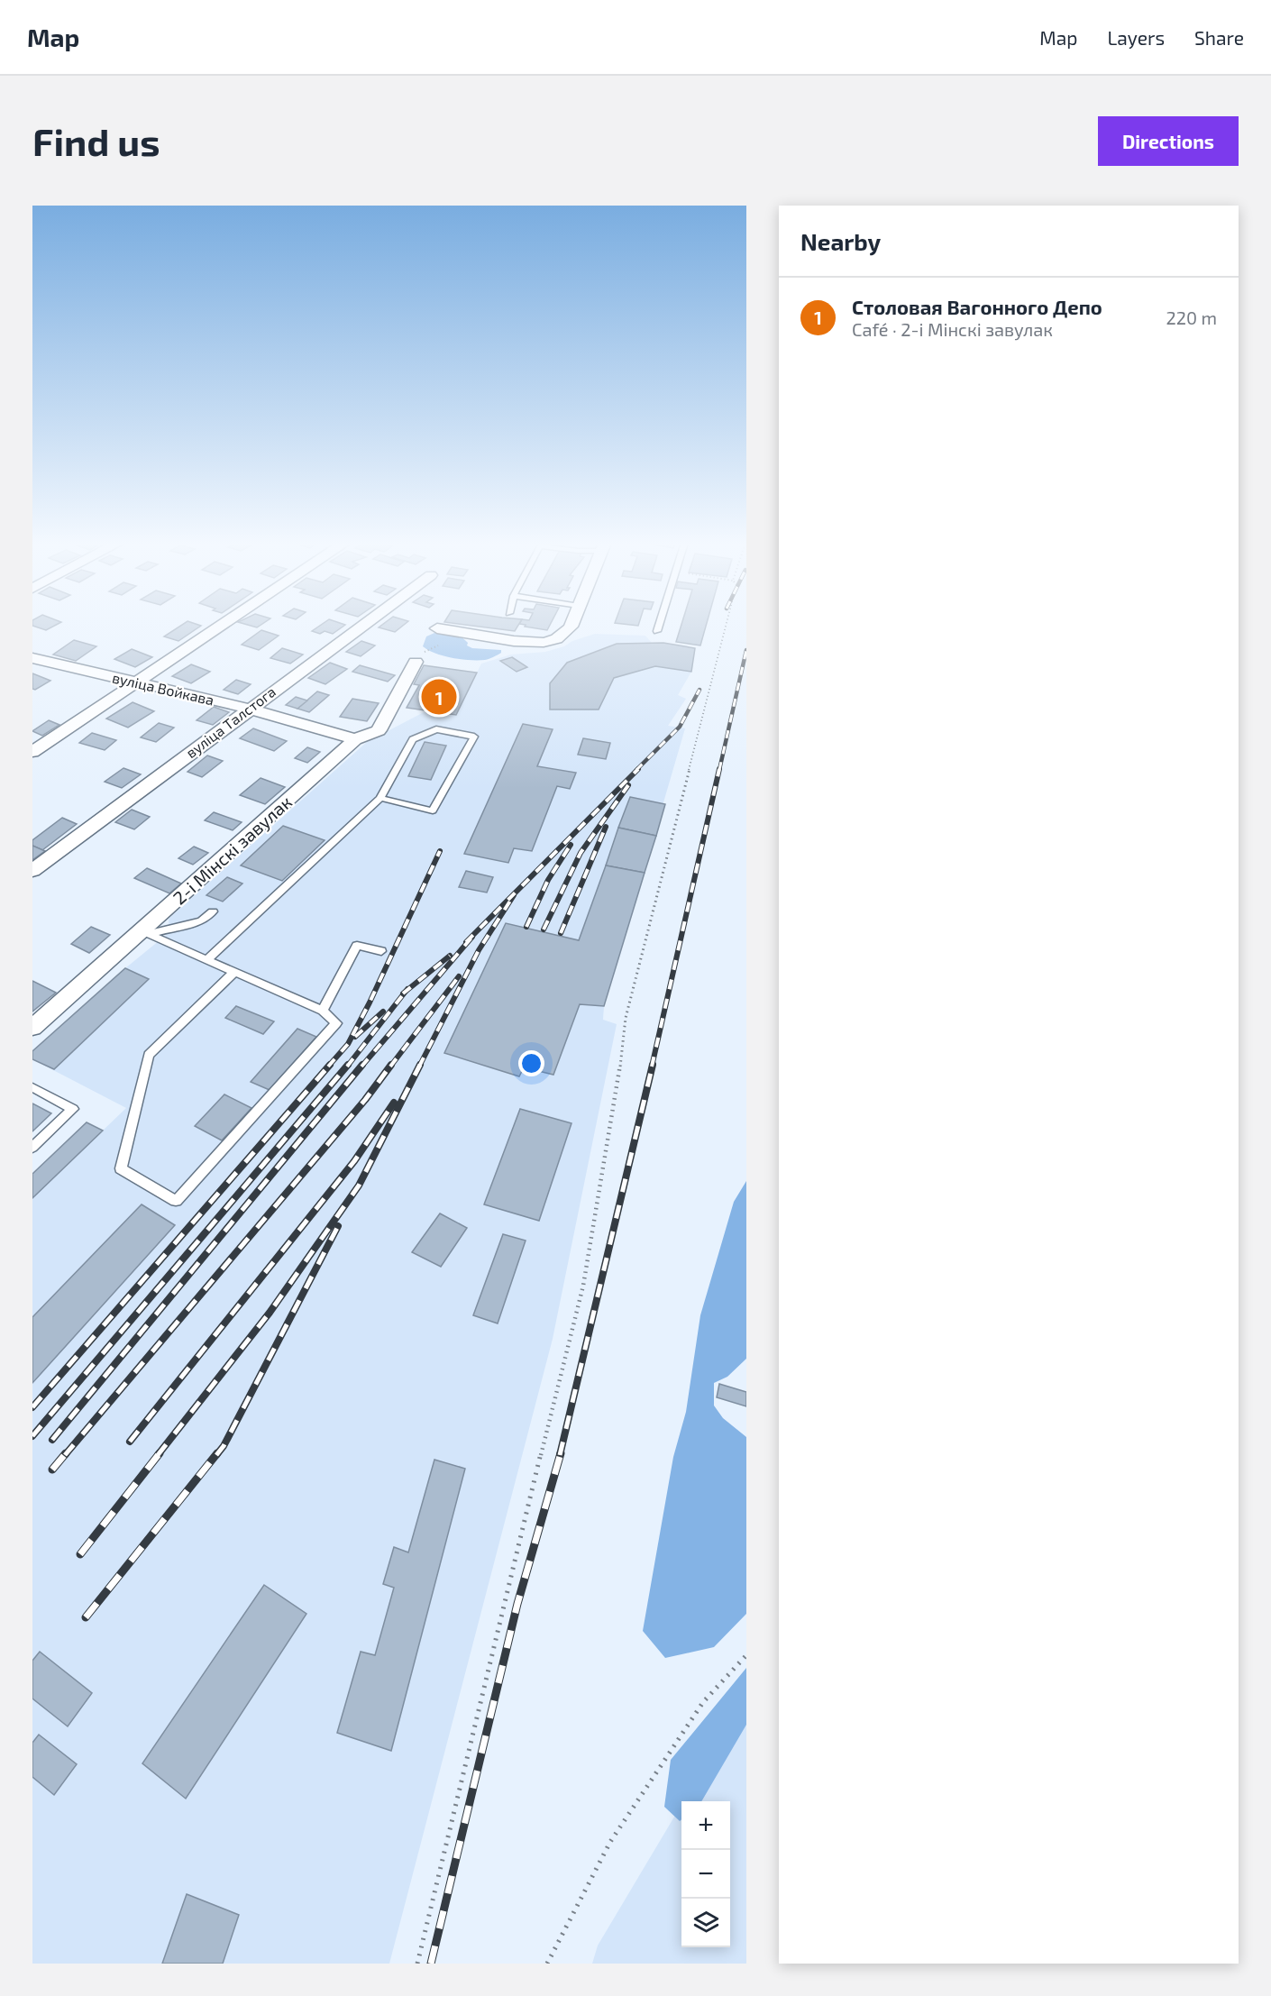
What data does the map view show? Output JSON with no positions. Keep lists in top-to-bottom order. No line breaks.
{"streets":{"street":["вуліца Войкава","вуліца Талстога","2-і Мінскі завулак"]},"crossings":[["вуліца Войкава","вуліца Талстога"],["вуліца Войкава","2-і Мінскі завулак"]],"page":{"header":"Map","nav":["Map","Layers","Share"],"buttons":"Directions","title":"Find us","heading":"Nearby","list":[{"mark":"1","name":"Столовая Вагонного Депо","note":"Café · 2-і Мінскі завулак","value":"220 m"}],"pins":"1","map_buttons":["+","−"]}}
